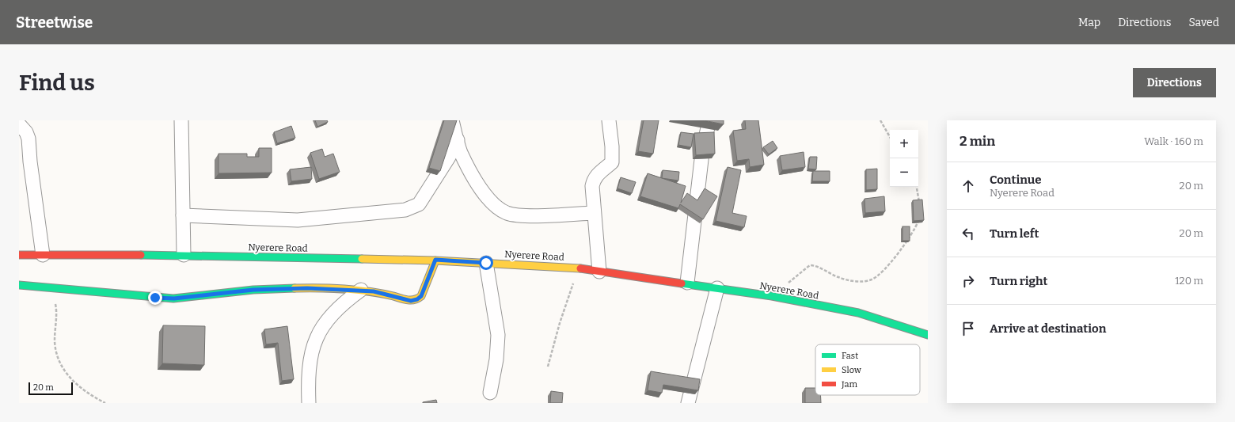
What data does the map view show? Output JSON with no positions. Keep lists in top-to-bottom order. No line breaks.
{"streets":{"main road":["Nyerere Road"]},"legend":["Fast","Slow","Jam"],"scale_bar":"20 m","page":{"header":"Streetwise","nav":["Map","Directions","Saved"],"buttons":"Directions","title":"Find us","heading":["2 min","Walk · 160 m"],"map_buttons":["+","−"],"list":[["Continue","Nyerere Road","20 m"],["Turn left","20 m"],["Turn right","120 m"],"Arrive at destination"],"scale":"20 m"}}
